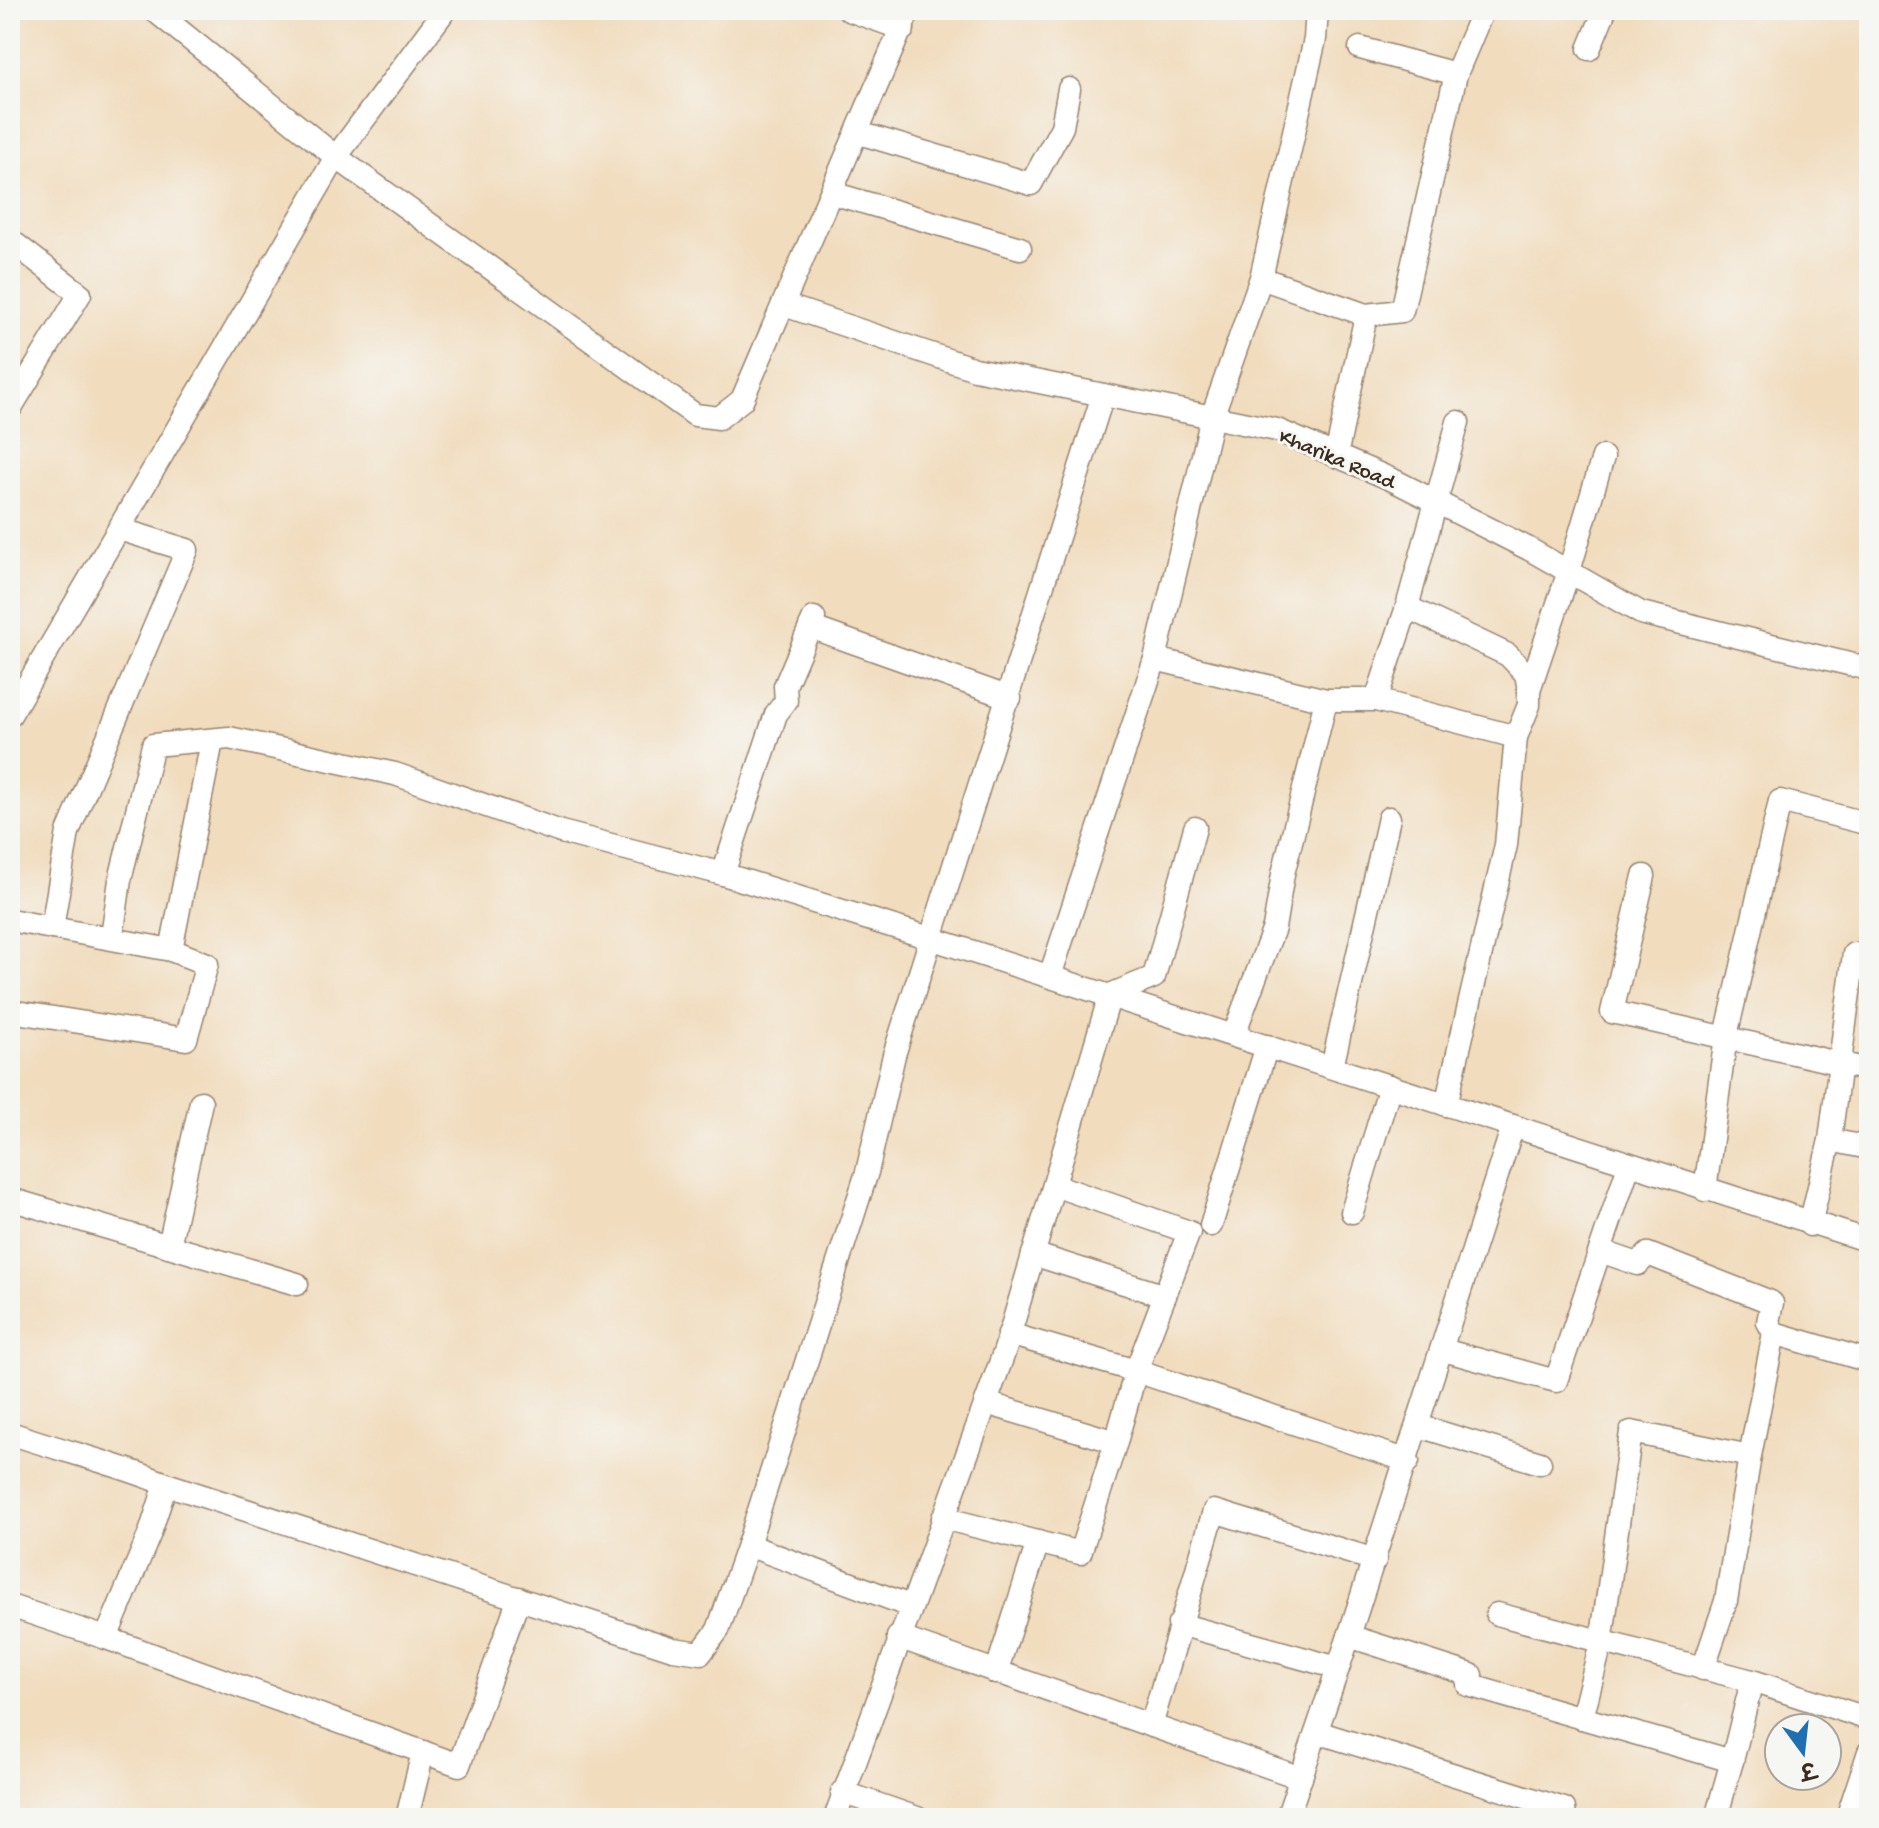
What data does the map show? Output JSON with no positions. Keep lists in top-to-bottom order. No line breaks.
{"streets":{"street":["Kharika Road"]},"north":"bottom"}
